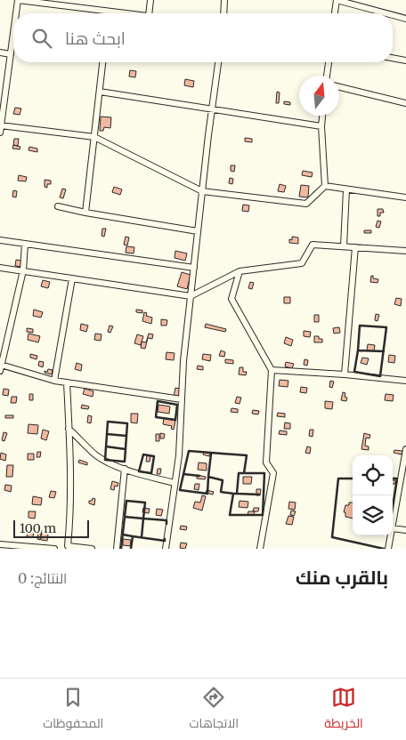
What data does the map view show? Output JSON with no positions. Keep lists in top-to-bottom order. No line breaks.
{"scale_bar":"100 m","north":"top","page":{"search":"ابحث هنا","scale":"100 m","heading":["بالقرب منك","النتائج: 0"],"nav":["الخريطة","الاتجاهات","المحفوظات"]}}
